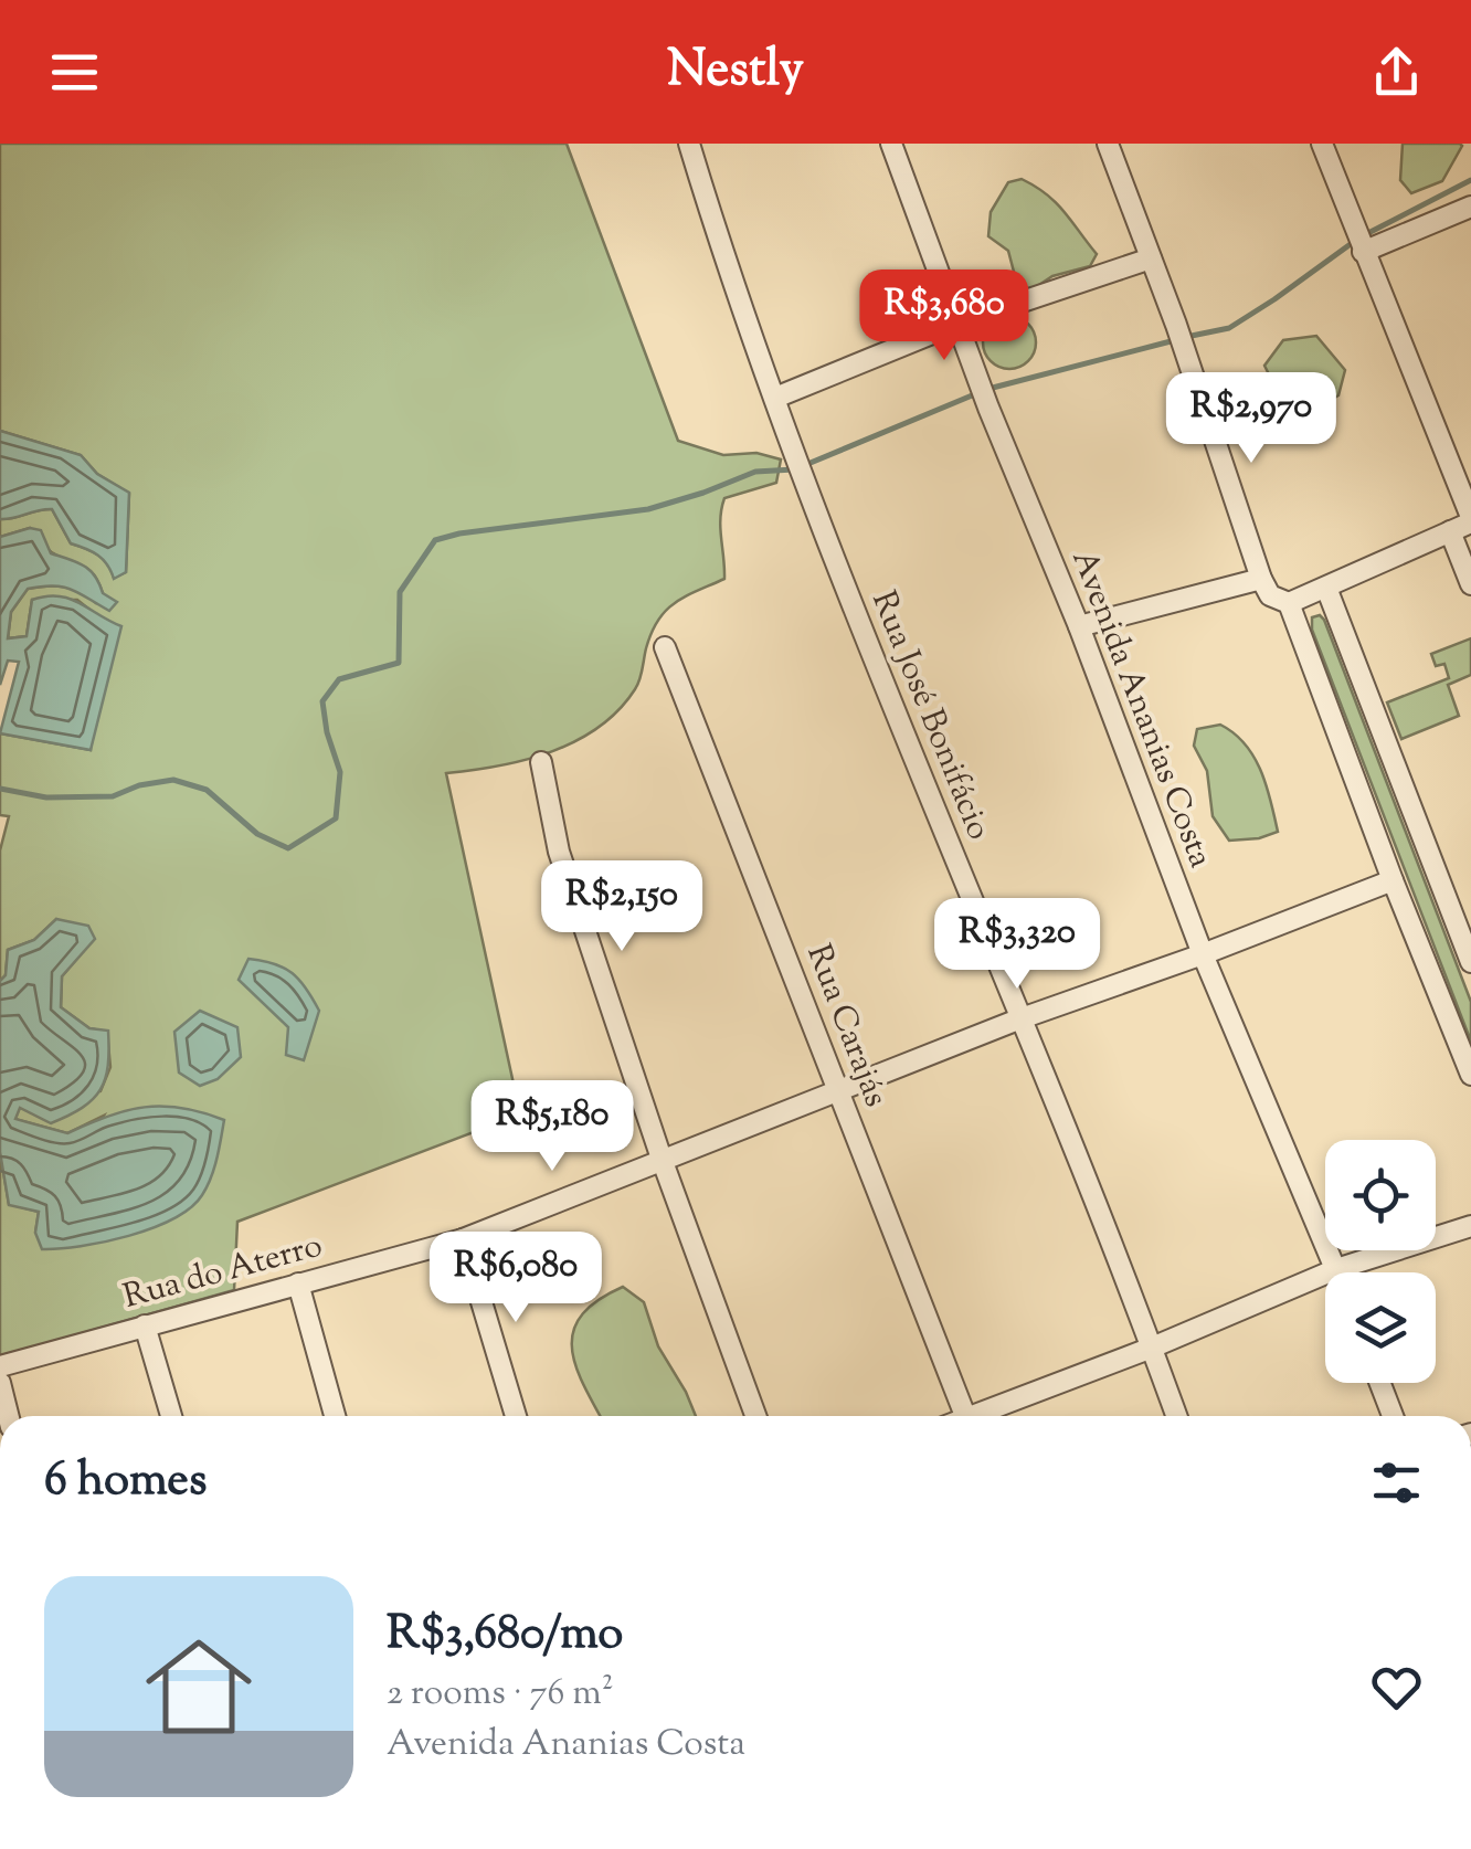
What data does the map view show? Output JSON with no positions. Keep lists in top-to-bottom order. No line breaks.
{"streets":{"street":["Avenida Ananias Costa","Rua José Bonifácio","Rua Carajás","Rua do Aterro"]},"crossings":[["Avenida Ananias Costa","Rua do Aterro"],["Rua José Bonifácio","Rua do Aterro"],["Rua Carajás","Rua do Aterro"]],"page":{"header":"Nestly","price":["R$3,680","R$2,970","R$2,150","R$3,320","R$5,180","R$6,080"],"heading":"6 homes","list":[{"name":"R$3,680/mo","note":"2 rooms · 76 m² · Avenida Ananias Costa"}]}}
